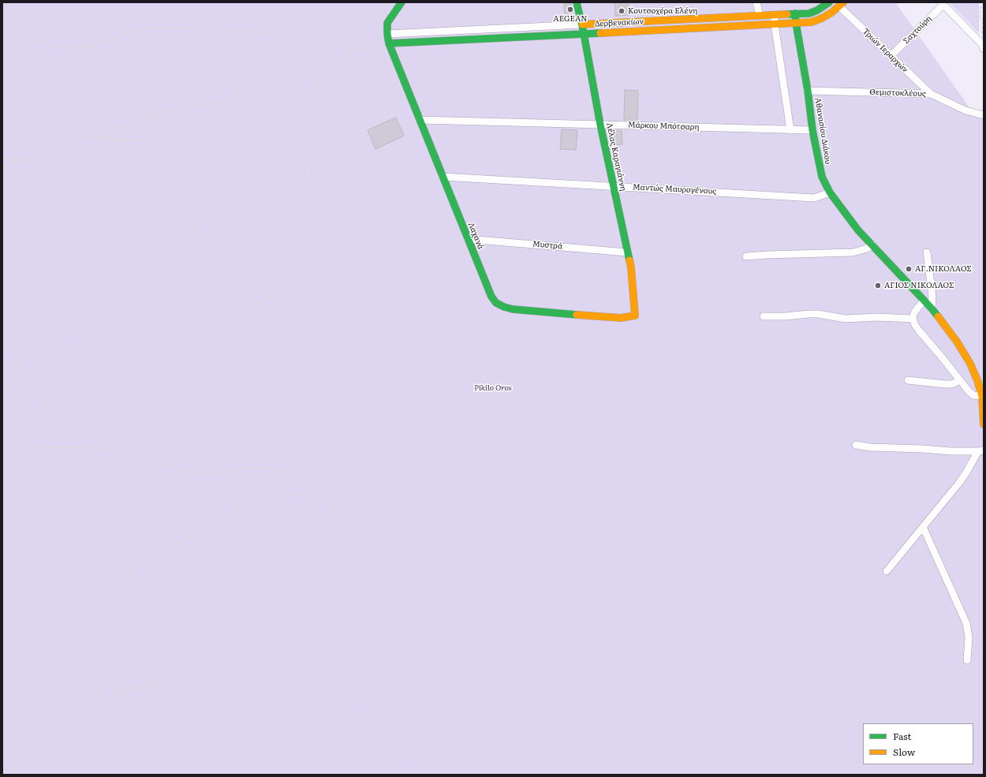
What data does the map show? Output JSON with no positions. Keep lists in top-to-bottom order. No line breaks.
{"streets":{"street":["Δερβενακίων","Σαχτούρη","Τριών Ιεραρχών","Θεμιστοκλέους","Μάρκου Μπότσαρη","Αθανασίου Διάκου","Λέλας Καραγιάννη","Μαντώς Μαυρογένους","Λαχανά","Μυστρά"]},"crossings":[["Δερβενακίων","Τριών Ιεραρχών"],["Δερβενακίων","Αθανασίου Διάκου"],["Δερβενακίων","Λέλας Καραγιάννη"],["Δερβενακίων","Λαχανά"],["Σαχτούρη","Τριών Ιεραρχών"],["Τριών Ιεραρχών","Θεμιστοκλέους"],["Θεμιστοκλέους","Αθανασίου Διάκου"],["Μάρκου Μπότσαρη","Αθανασίου Διάκου"],["Μάρκου Μπότσαρη","Λέλας Καραγιάννη"],["Μάρκου Μπότσαρη","Λαχανά"],["Αθανασίου Διάκου","Μαντώς Μαυρογένους"],["Λέλας Καραγιάννη","Μαντώς Μαυρογένους"],["Λέλας Καραγιάννη","Λαχανά"],["Λέλας Καραγιάννη","Μυστρά"],["Μαντώς Μαυρογένους","Λαχανά"],["Λαχανά","Μυστρά"]],"parks":["Pikilo Oros"],"places":["AEGEAN","Κουτσοχέρα Ελένη","ΑΓ.ΝΙΚΟΛΑΟΣ","ΑΓΙΟΣ ΝΙΚΟΛΑΟΣ"],"legend":["Fast","Slow"]}
